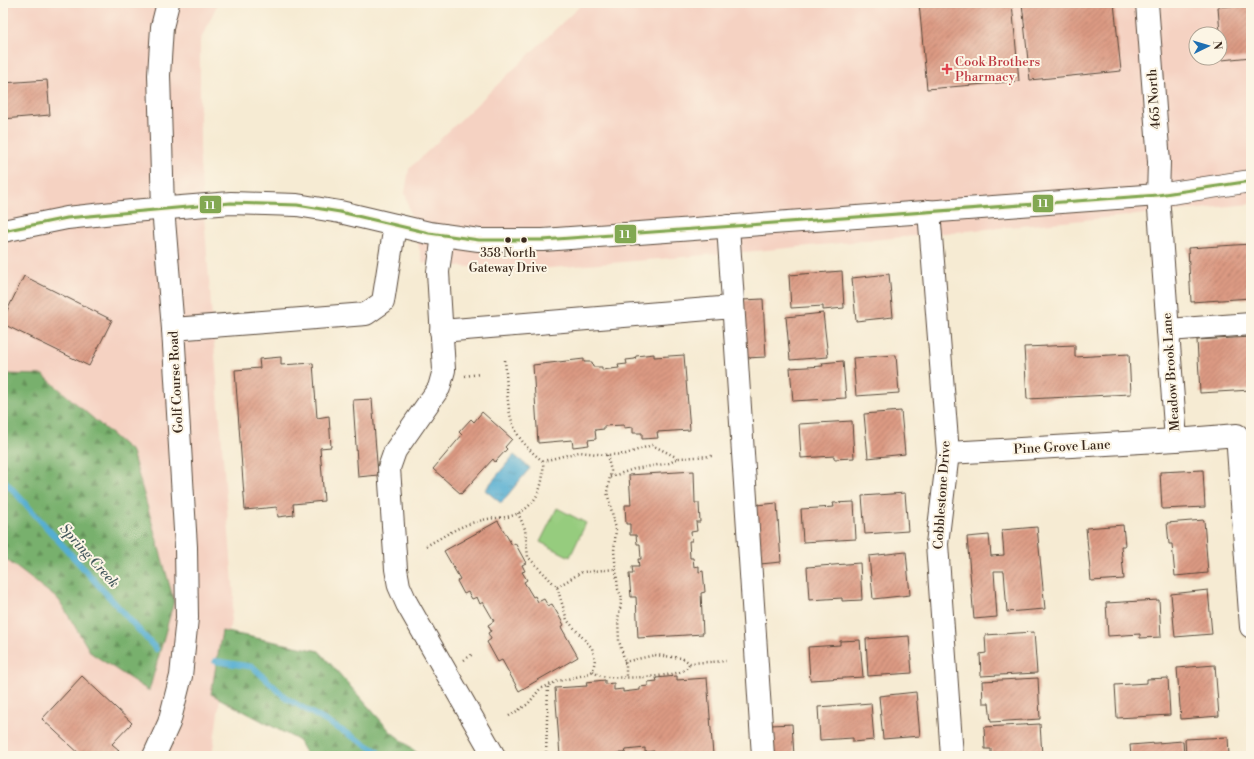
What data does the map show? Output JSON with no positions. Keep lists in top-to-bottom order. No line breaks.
{"streets":{"street":["465 North","Meadow Brook Lane","Golf Course Road","Pine Grove Lane","Cobblestone Drive"]},"crossings":[["465 North","Meadow Brook Lane"],["Meadow Brook Lane","Pine Grove Lane"],["Pine Grove Lane","Cobblestone Drive"]],"water":["Spring Creek"],"places":{"health":["Cook Brothers Pharmacy"],"other":["358 North Gateway Drive"]},"lines":["transit line 11"],"north":"right"}
